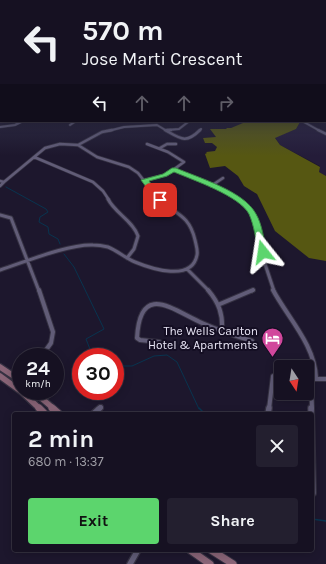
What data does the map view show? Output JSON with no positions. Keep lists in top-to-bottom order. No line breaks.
{"places":{"hotel":["The Wells Carlton Hotel & Apartments"]},"north":"bottom","page":{"turn":["570 m","Jose Marti Crescent"],"speed":"24 km/h","limit":"30","heading":["2 min","680 m · 13:37"],"buttons":["Exit","Share"]}}
